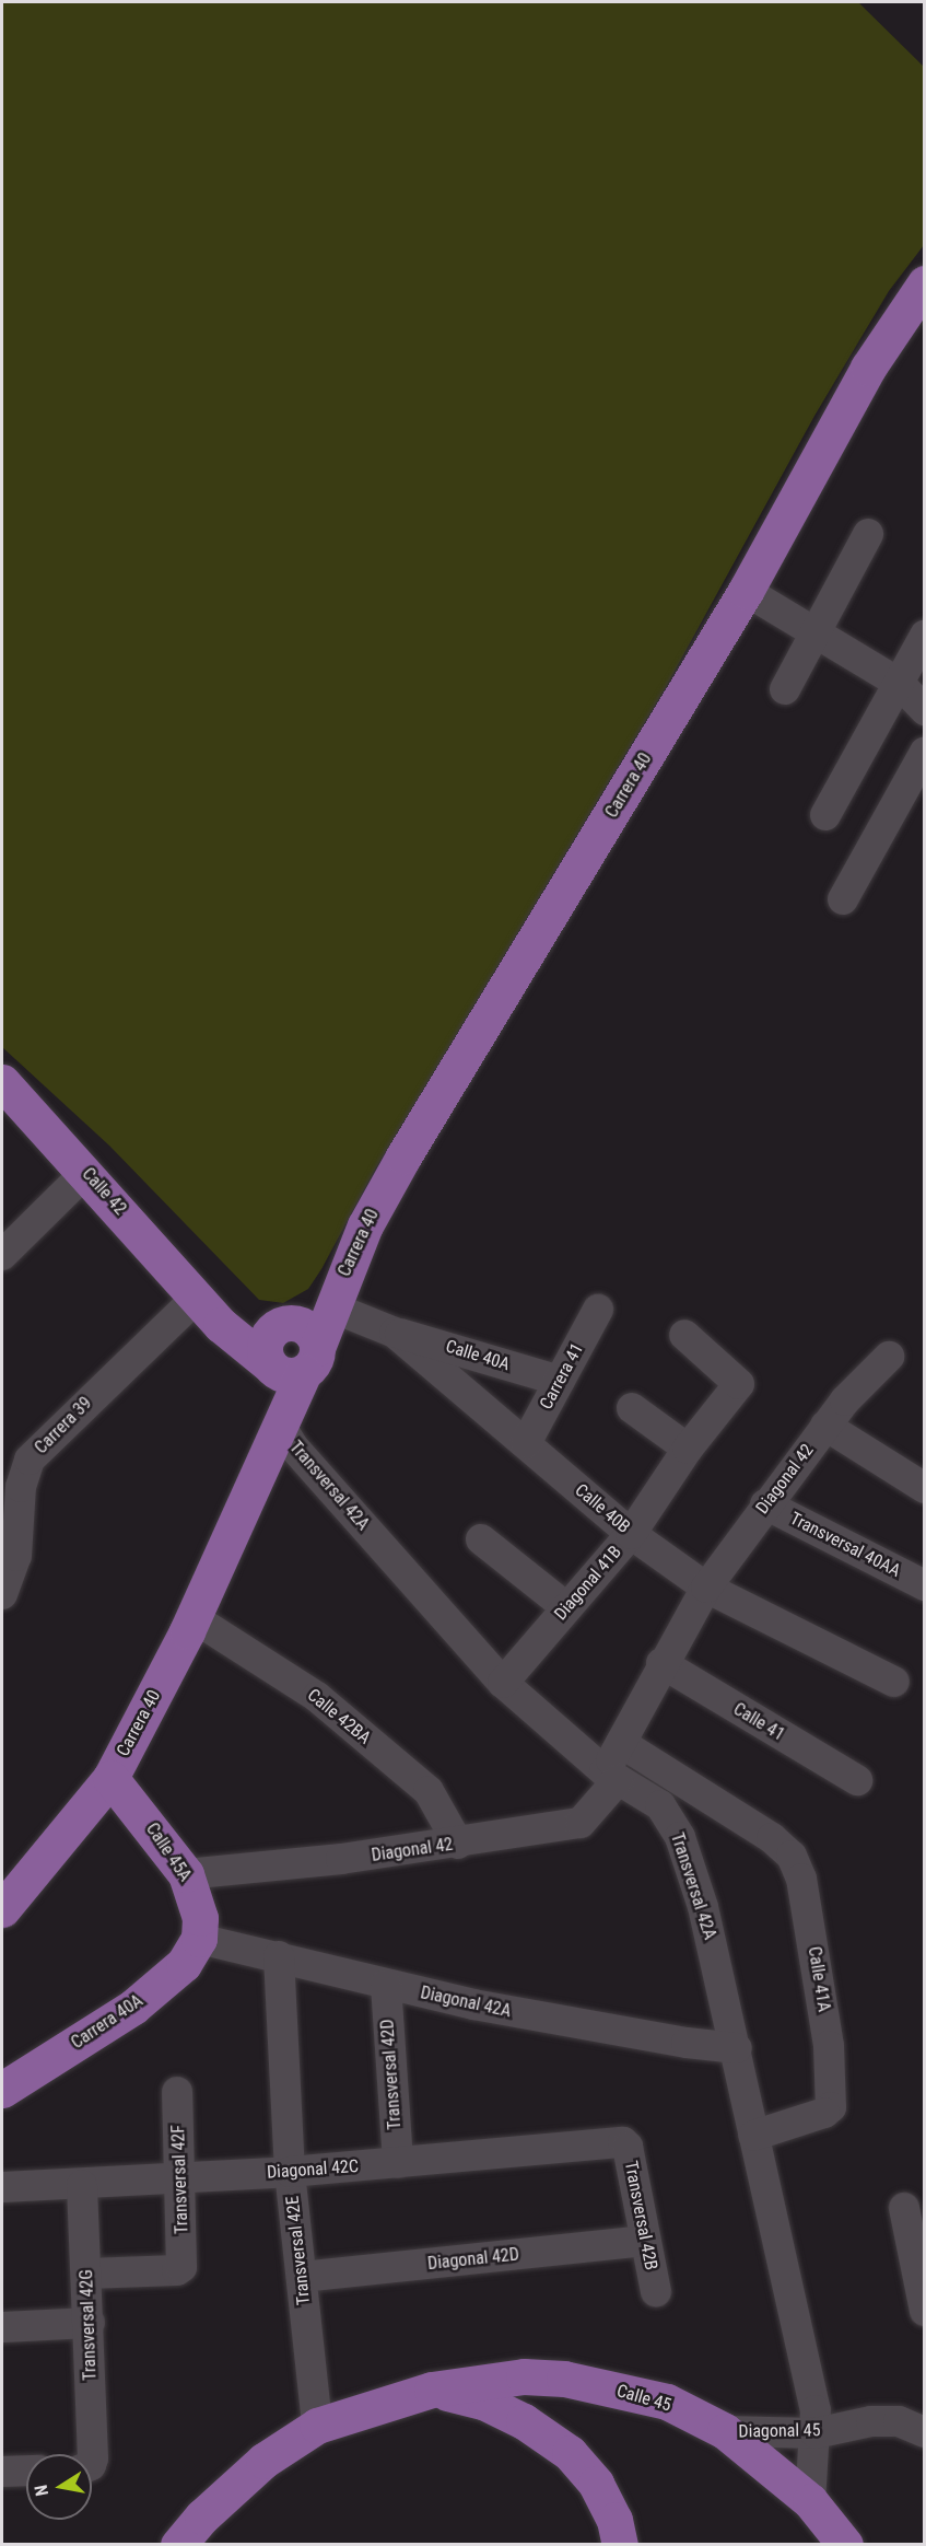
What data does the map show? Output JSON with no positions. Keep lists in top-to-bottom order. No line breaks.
{"streets":{"main road":["Carrera 40","Calle 42","Calle 45A","Carrera 40A","Calle 45"],"street":["Calle 40A","Carrera 41","Carrera 39","Diagonal 42","Transversal 42A","Calle 40B","Transversal 40AA","Diagonal 41B","Calle 42BA","Calle 41","Calle 41A","Diagonal 42A","Transversal 42D","Diagonal 42C","Transversal 42F","Transversal 42B","Transversal 42E","Diagonal 42D","Transversal 42G","Diagonal 45"]},"crossings":[["Carrera 40","Transversal 42A"],["Carrera 40","Calle 40B"],["Carrera 40","Calle 42BA"],["Carrera 40","Calle 45A"],["Calle 42","Carrera 39"],["Calle 40A","Carrera 41"],["Calle 40A","Calle 40B"],["Carrera 41","Calle 40B"],["Diagonal 42","Transversal 42A"],["Diagonal 42","Calle 40B"],["Diagonal 42","Transversal 40AA"],["Diagonal 42","Calle 42BA"],["Diagonal 42","Calle 41"],["Diagonal 42","Calle 45A"],["Diagonal 42","Calle 41A"],["Transversal 42A","Diagonal 41B"],["Transversal 42A","Calle 41A"],["Transversal 42A","Diagonal 42A"],["Transversal 42A","Calle 45"],["Transversal 42A","Diagonal 45"],["Calle 40B","Diagonal 41B"],["Calle 45A","Diagonal 42A"],["Calle 45A","Carrera 40A"],["Diagonal 42A","Carrera 40A"],["Diagonal 42A","Transversal 42D"],["Diagonal 42A","Transversal 42E"],["Transversal 42D","Diagonal 42C"],["Diagonal 42C","Transversal 42F"],["Diagonal 42C","Transversal 42B"],["Diagonal 42C","Transversal 42E"],["Diagonal 42C","Transversal 42G"],["Transversal 42F","Transversal 42G"],["Transversal 42B","Diagonal 42D"],["Transversal 42E","Diagonal 42D"],["Transversal 42E","Calle 45"],["Calle 45","Diagonal 45"]],"north":"left"}
